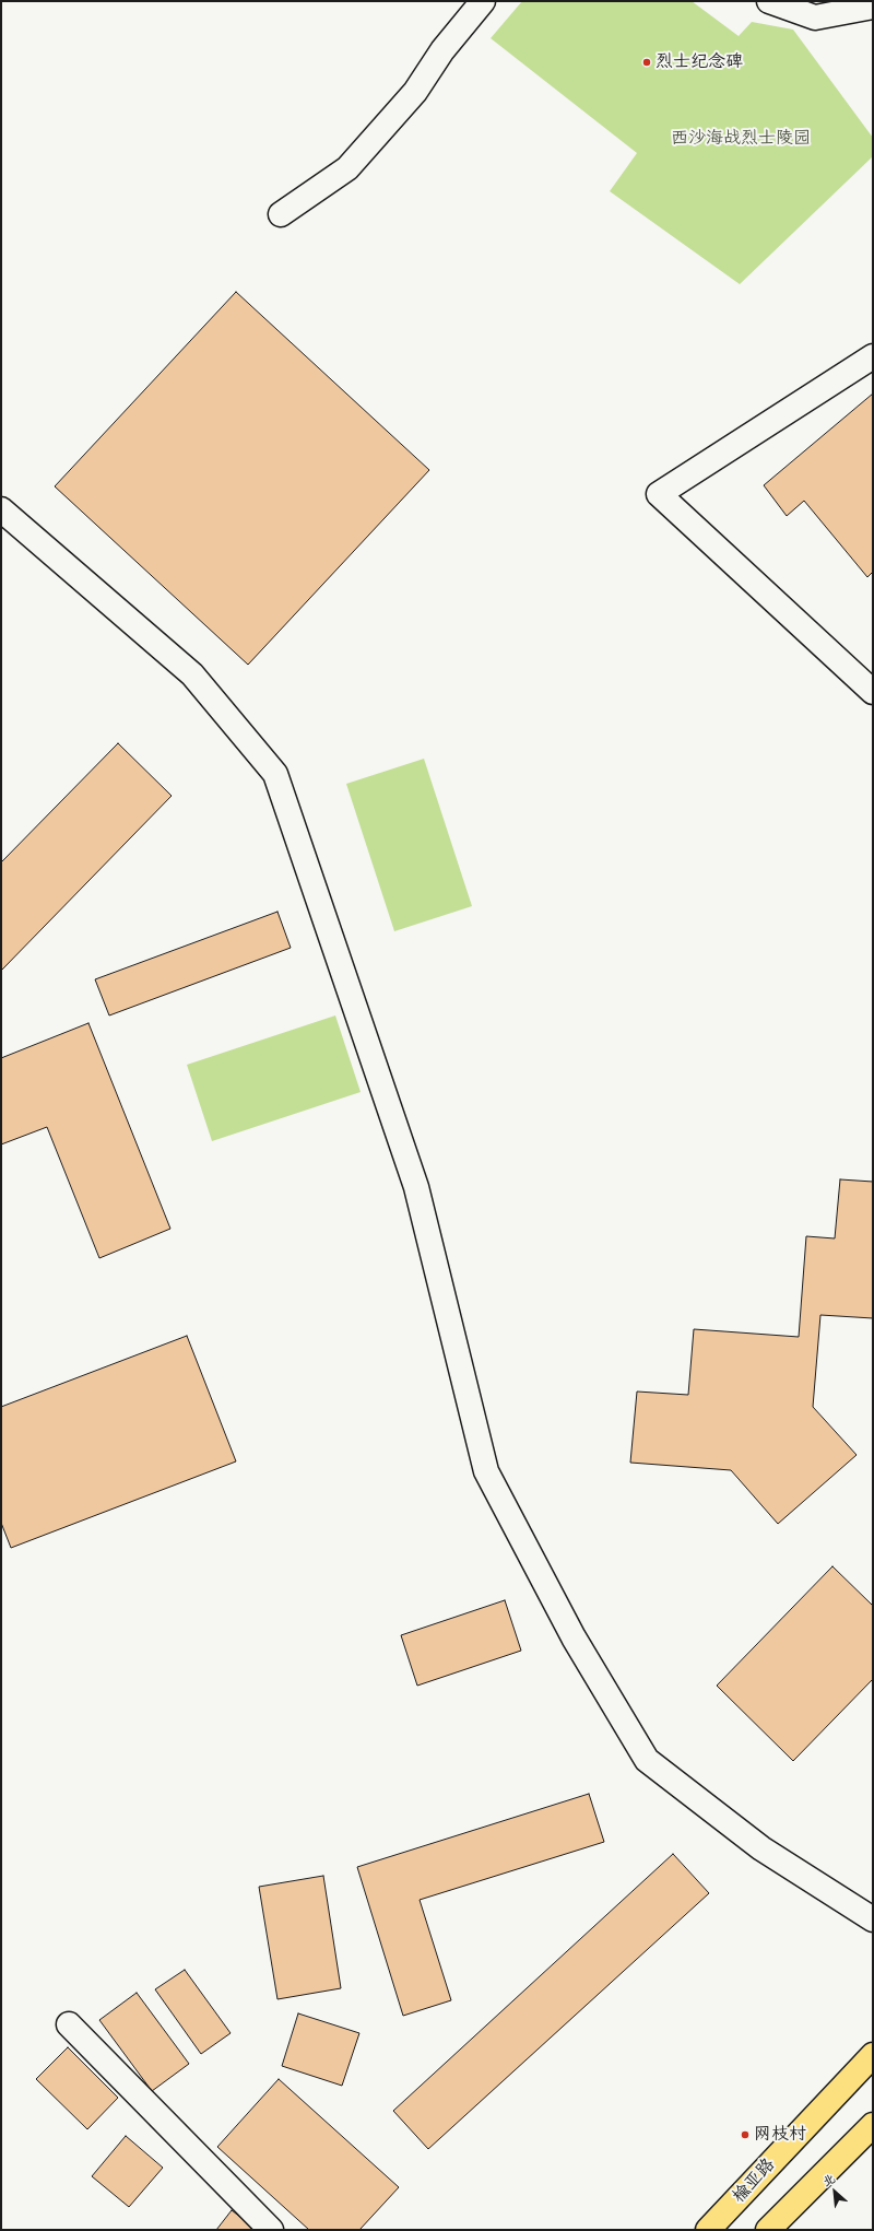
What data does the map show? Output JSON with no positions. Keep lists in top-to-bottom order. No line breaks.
{"streets":{"highway":["榆亚路"]},"parks":["西沙海战烈士陵园"],"places":["烈士纪念碑","网枝村"],"north":"top left"}
